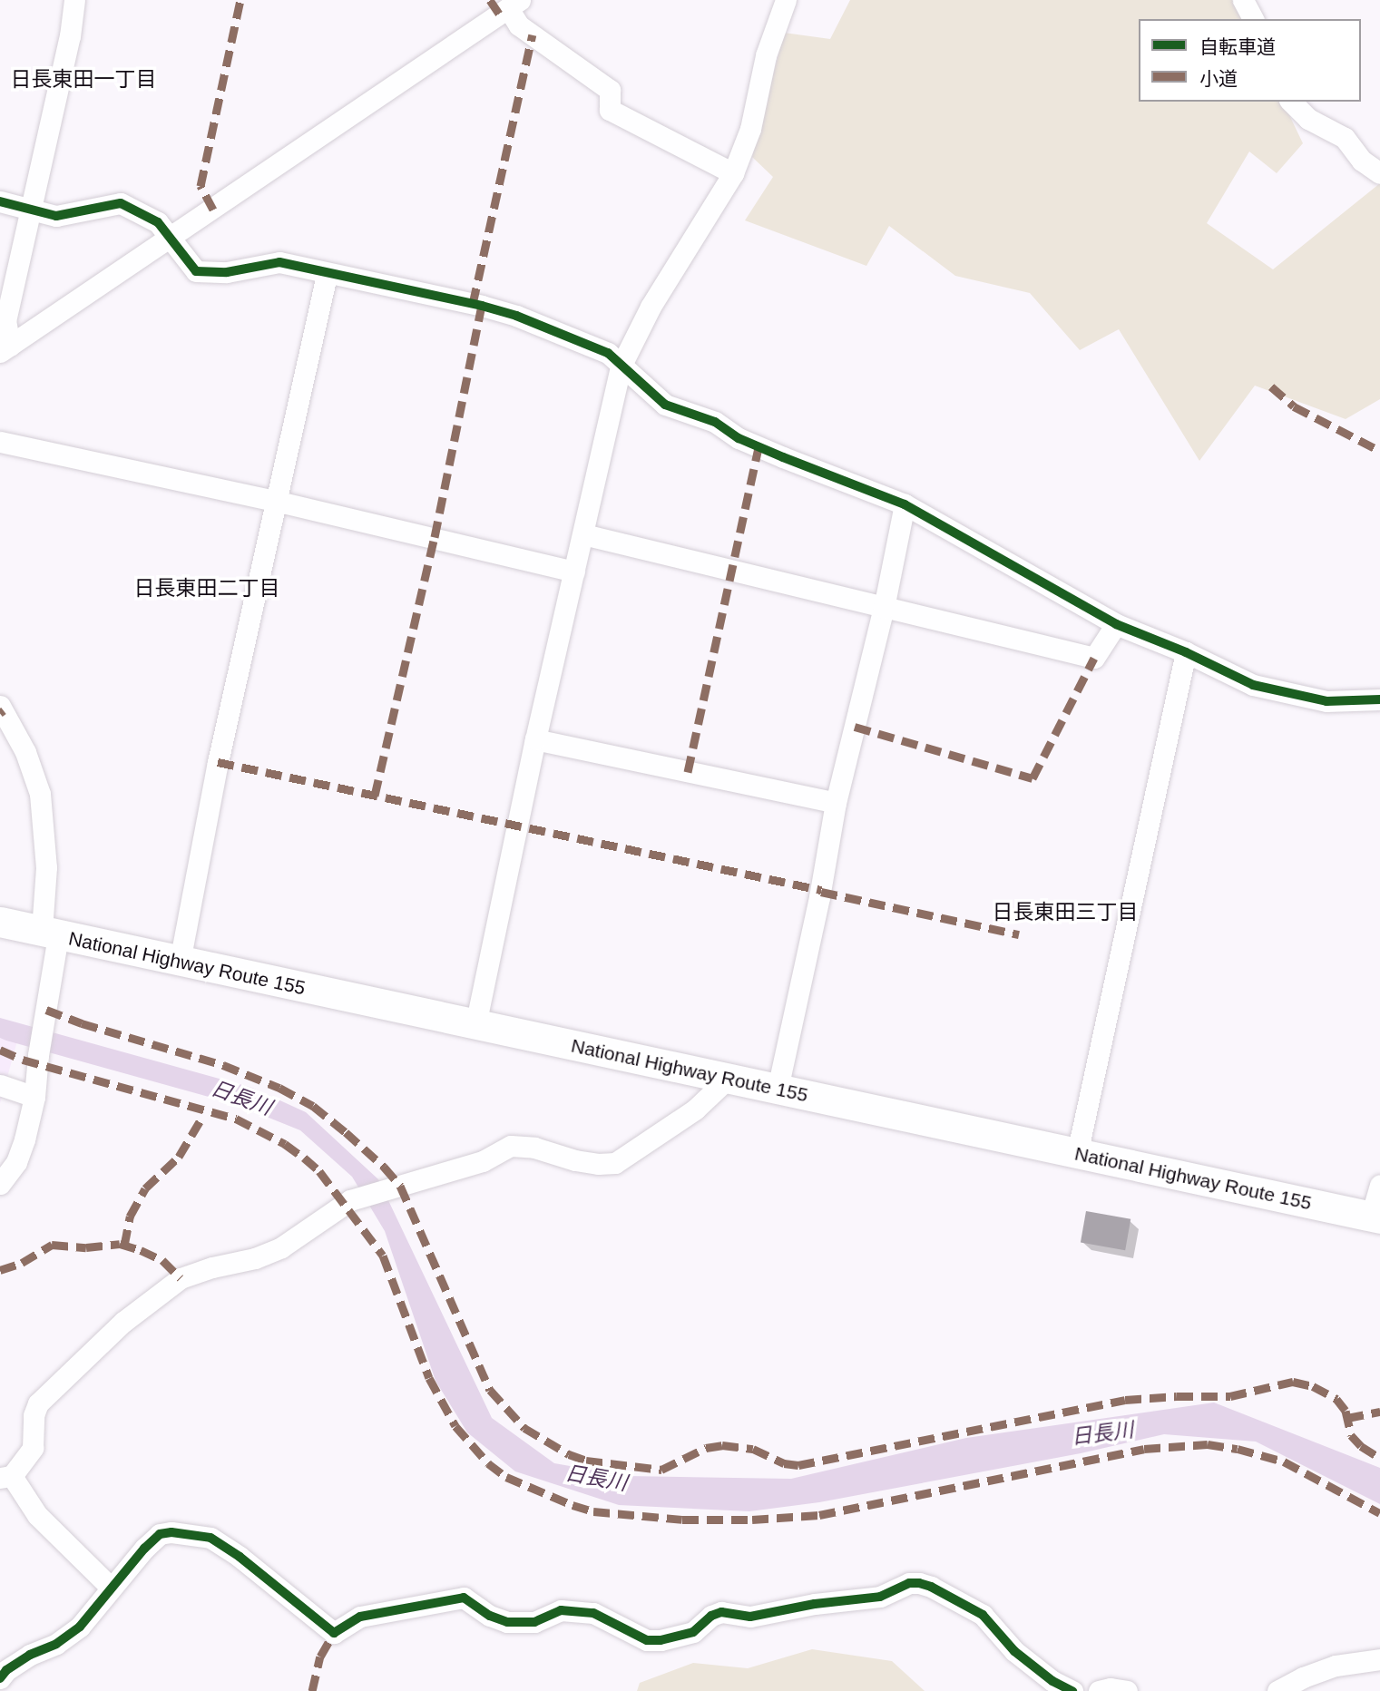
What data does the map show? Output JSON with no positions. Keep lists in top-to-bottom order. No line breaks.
{"streets":{"highway":["National Highway Route 155"]},"districts":["日長東田一丁目","日長東田二丁目","日長東田三丁目"],"water":["日長川"],"legend":["自転車道","小道"]}
